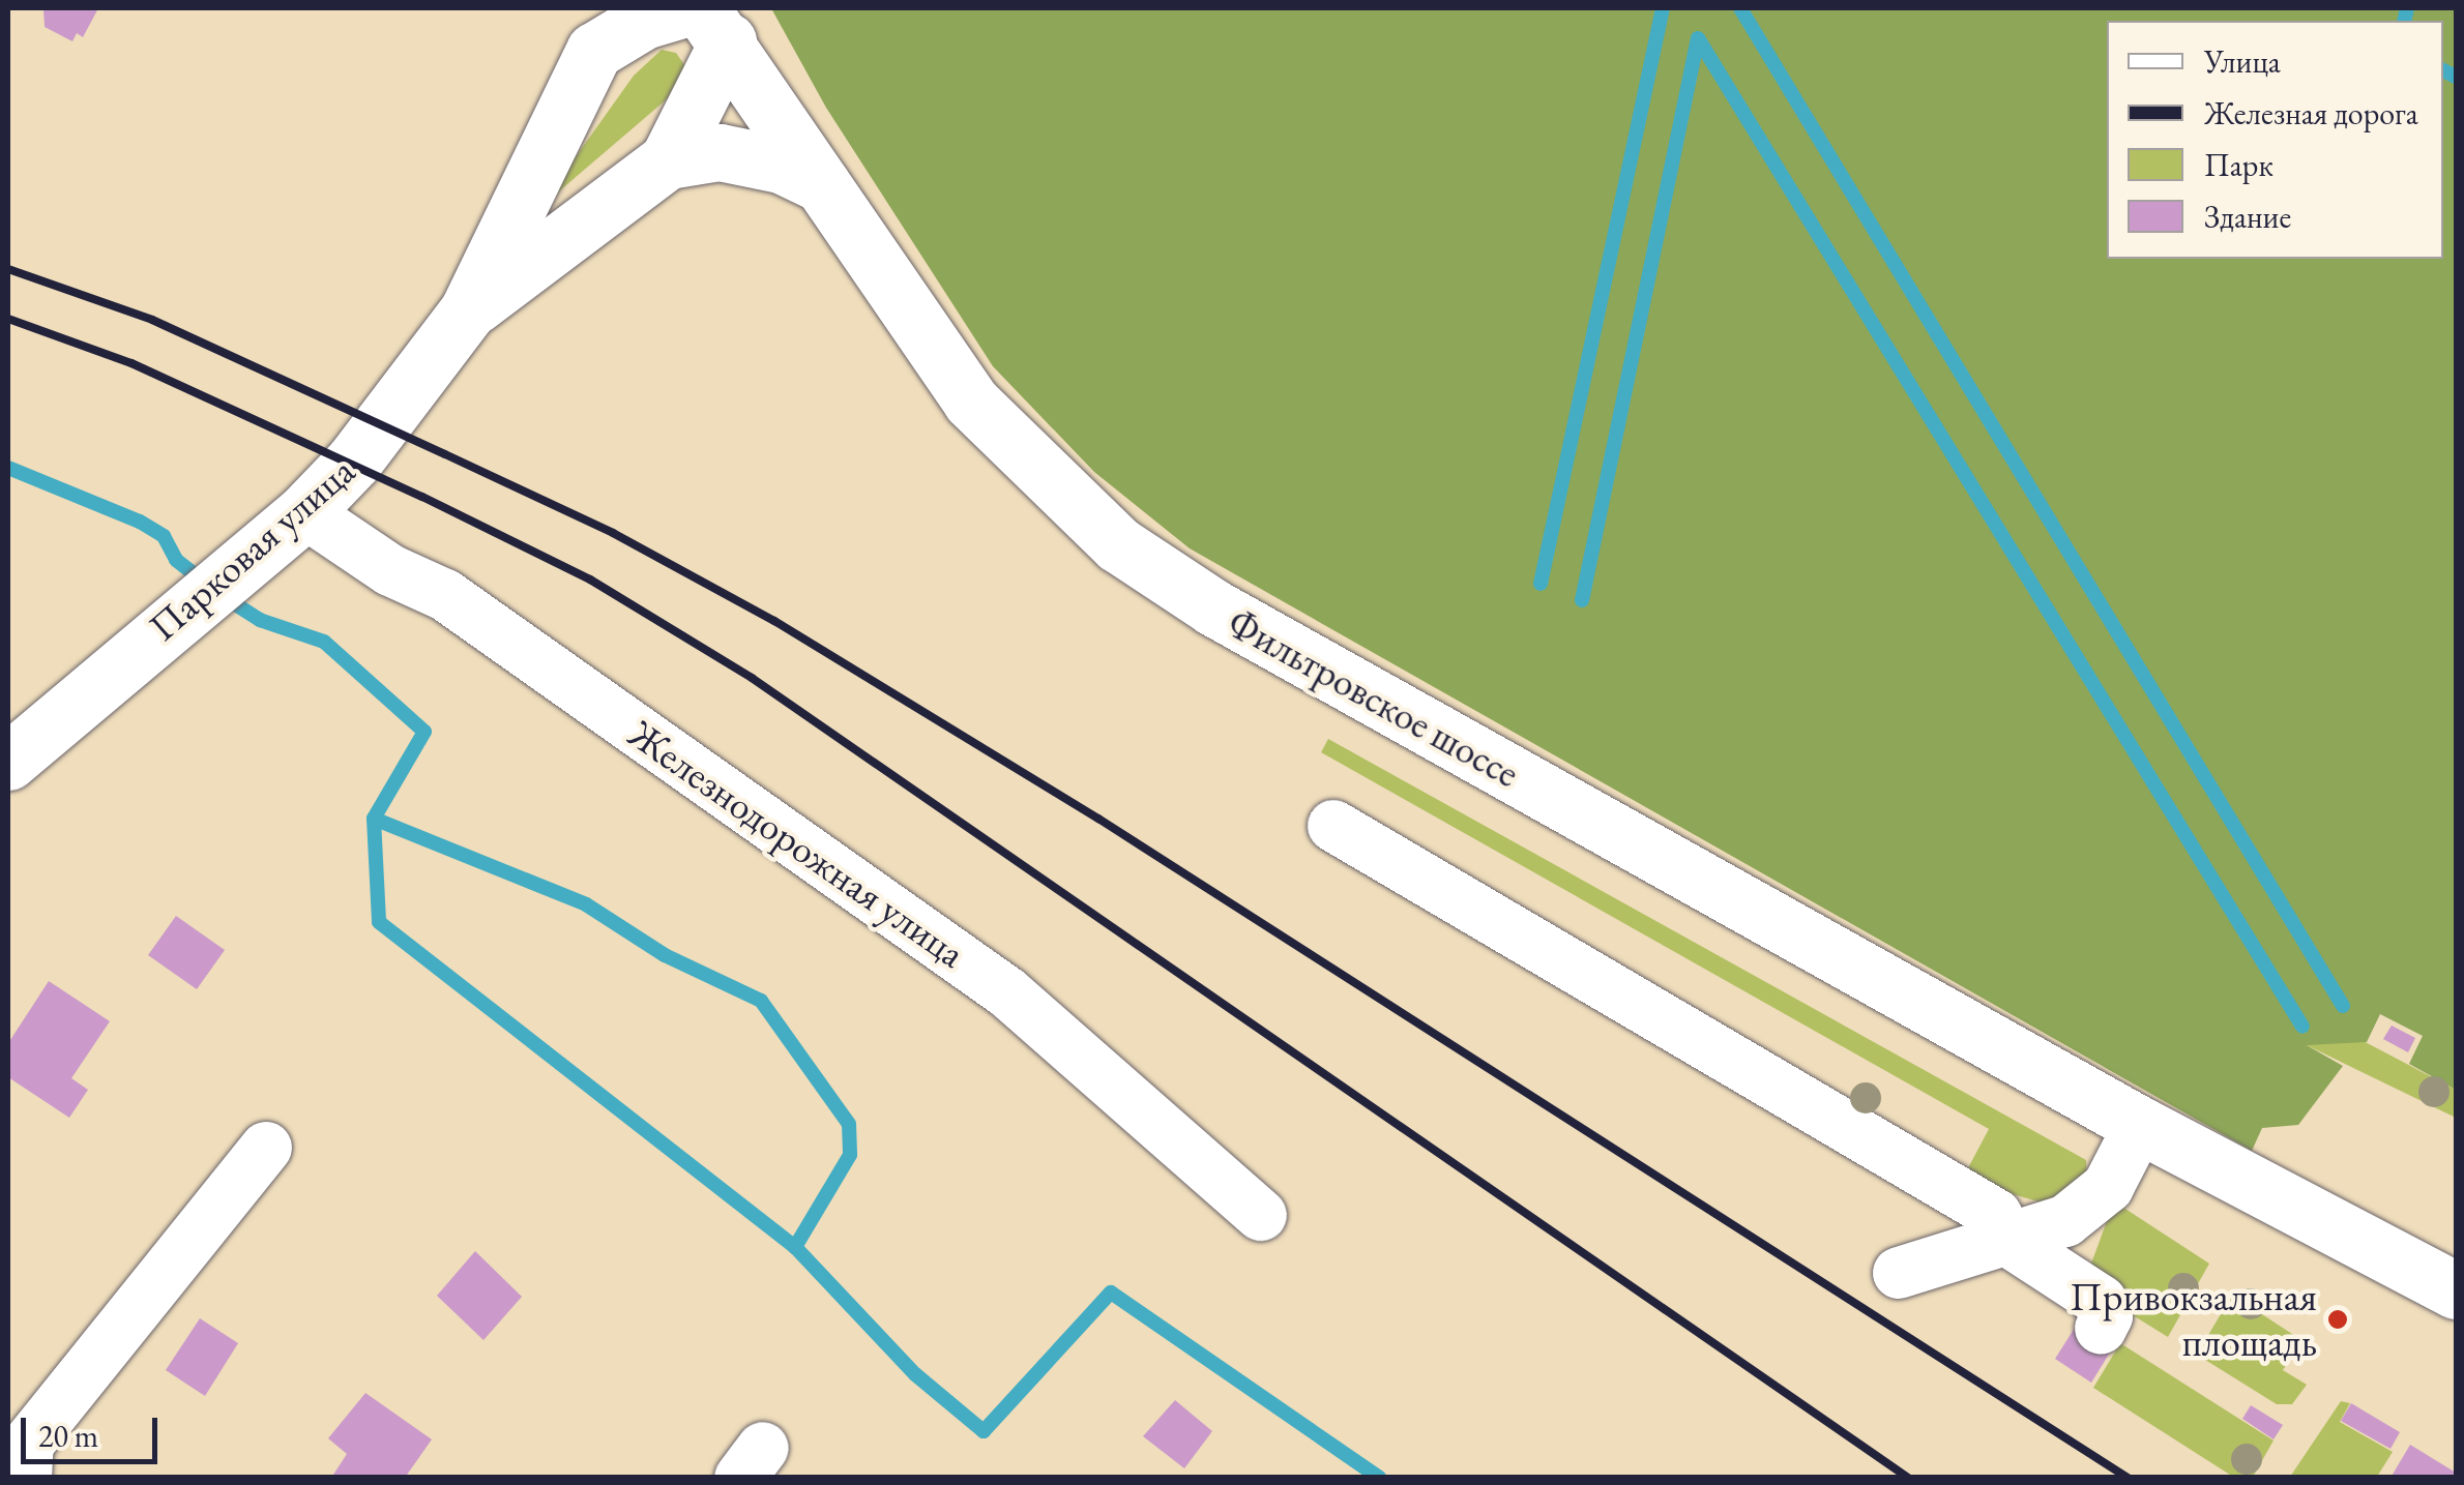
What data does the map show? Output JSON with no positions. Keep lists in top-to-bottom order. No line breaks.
{"streets":{"main road":["Парковая улица","Фильтровское шоссе"],"street":["Железнодорожная улица"]},"crossings":[["Парковая улица","Фильтровское шоссе"],["Парковая улица","Железнодорожная улица"]],"places":["Привокзальная площадь"],"legend":["Улица","Железная дорога","Парк","Здание"],"scale_bar":"20 m"}
